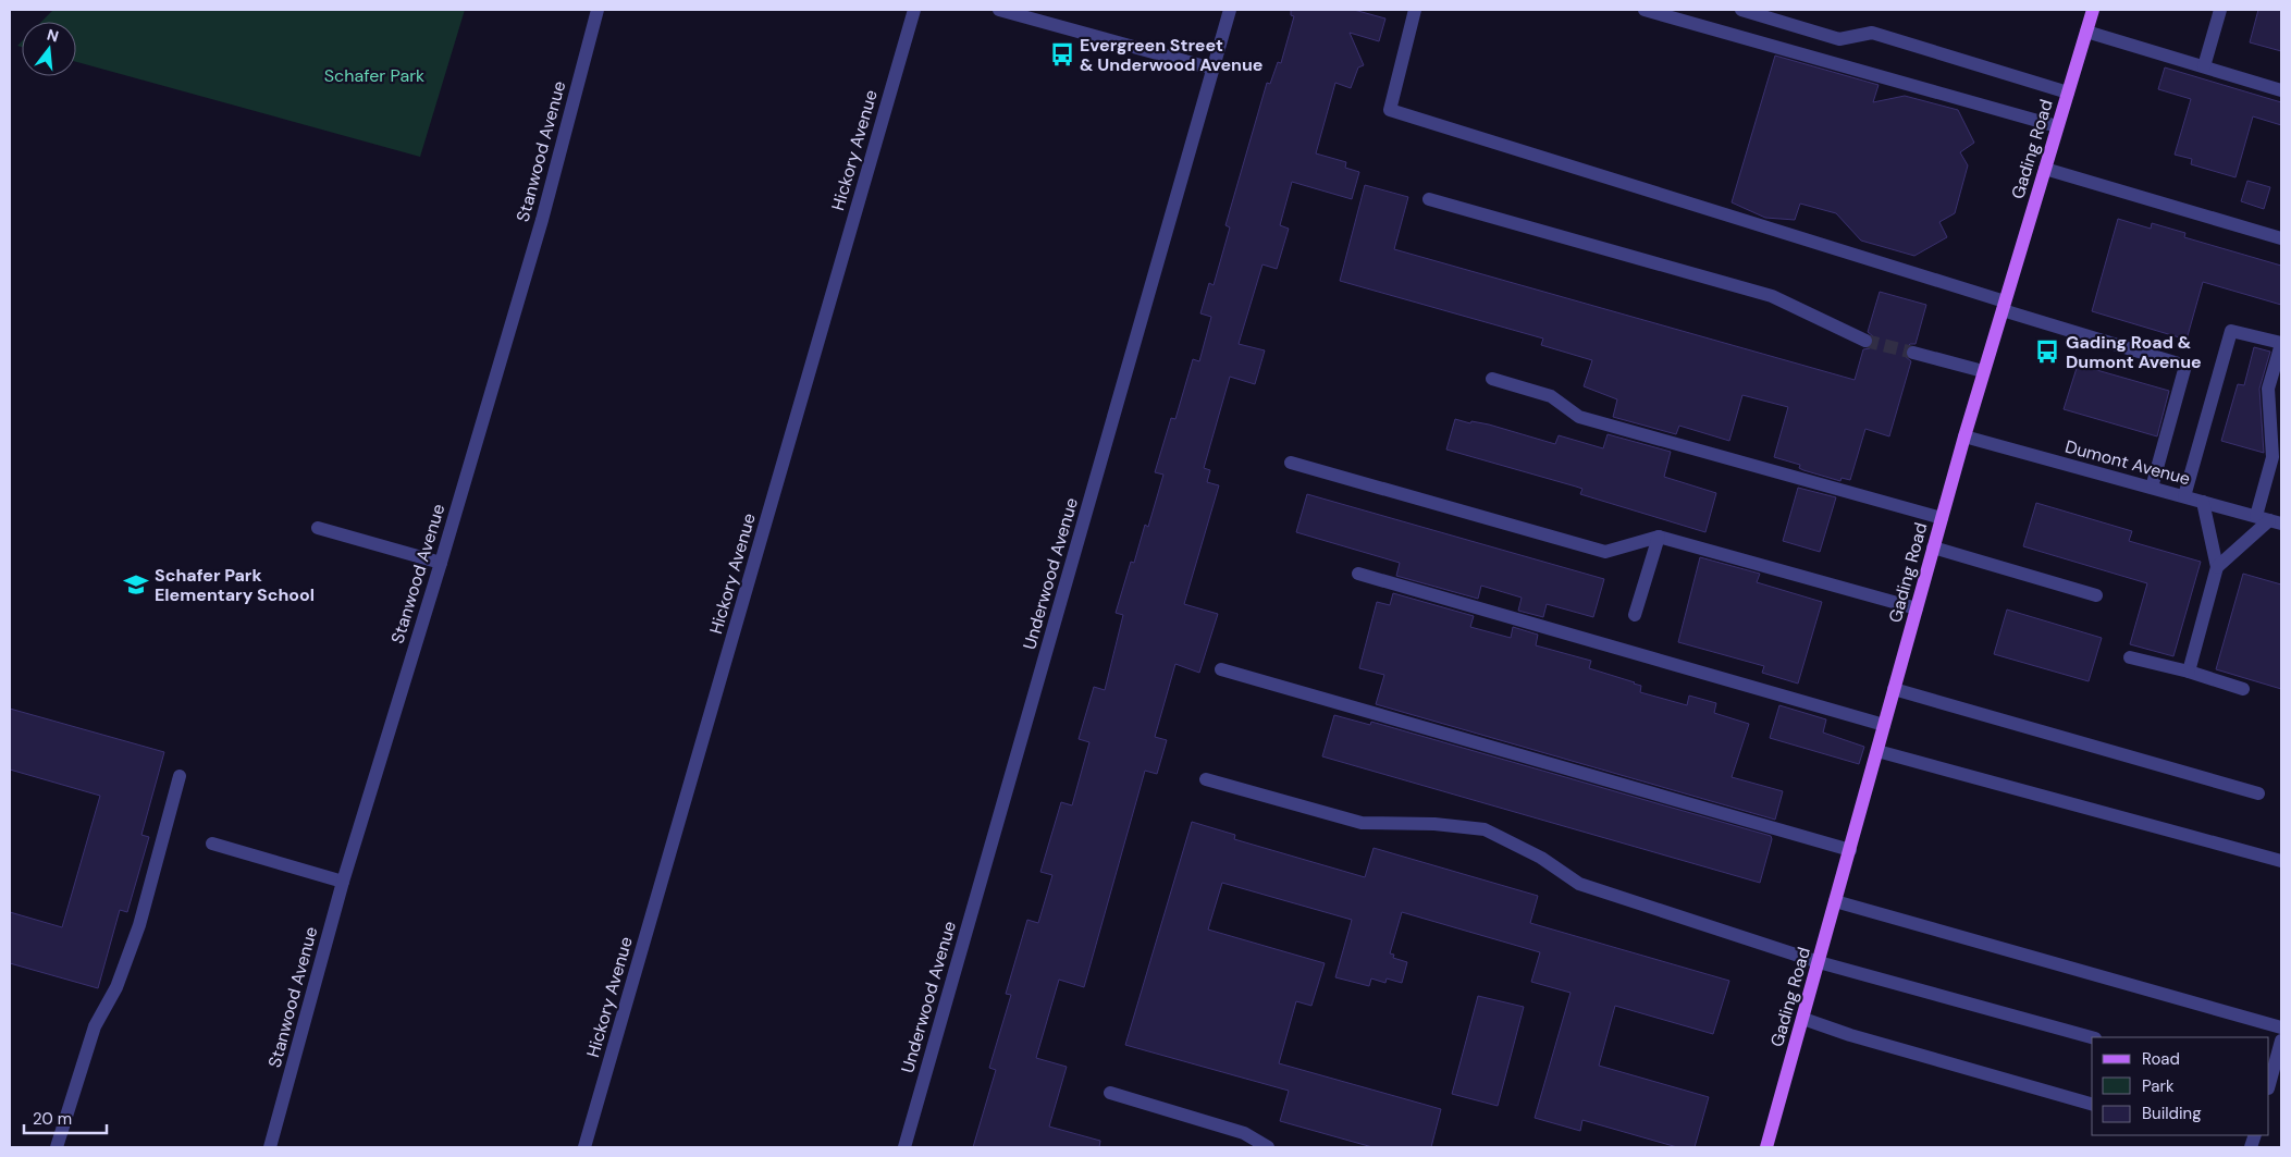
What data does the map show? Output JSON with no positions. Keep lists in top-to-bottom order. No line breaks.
{"streets":{"main road":["Gading Road"],"street":["Hickory Avenue","Stanwood Avenue","Dumont Avenue","Underwood Avenue"]},"crossings":[["Gading Road","Dumont Avenue"]],"parks":["Schafer Park"],"places":{"bus stop":["Evergreen Street & Underwood Avenue","Gading Road & Dumont Avenue"],"school or university":["Schafer Park Elementary School"]},"legend":["Road","Park","Building"],"scale_bar":"20 m","north":"top"}
